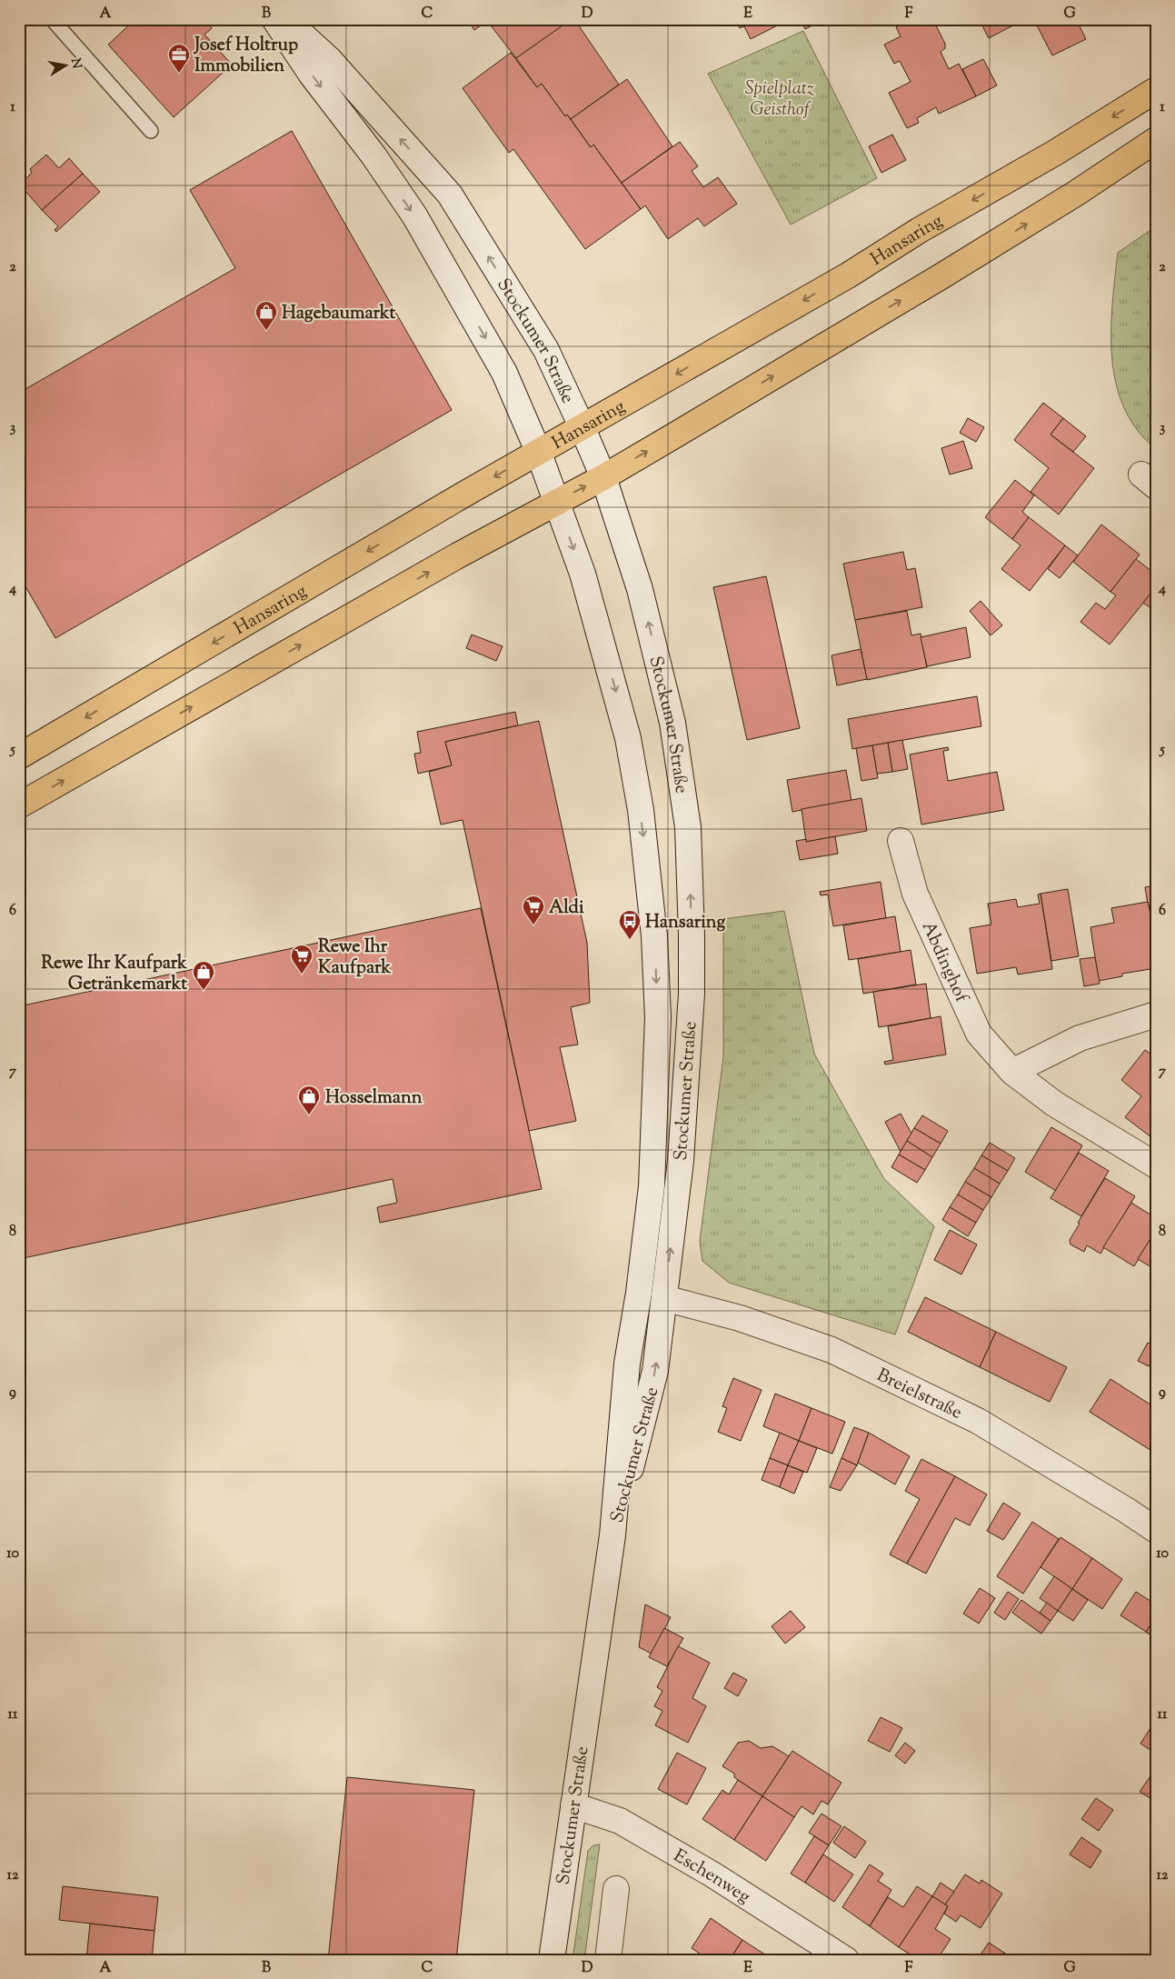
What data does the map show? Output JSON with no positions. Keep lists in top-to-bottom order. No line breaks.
{"streets":{"main road":["Hansaring","Stockumer Straße","Abdinghof","Breielstraße","Eschenweg"]},"crossings":[["Hansaring","Stockumer Straße"],["Stockumer Straße","Breielstraße"],["Stockumer Straße","Eschenweg"]],"parks":["Spielplatz Geisthof"],"places":{"office":["Josef Holtrup Immobilien"],"shop":["Hagebaumarkt","Rewe Ihr Kaufpark Getränkemarkt","Hosselmann"],"supermarket":["Aldi","Rewe Ihr Kaufpark"],"bus stop":["Hansaring"]},"north":"right","grid":{"columns":["A","B","C","D","E","F","G"],"rows":["1","2","3","4","5","6","7","8","9","10","11","12"]}}
